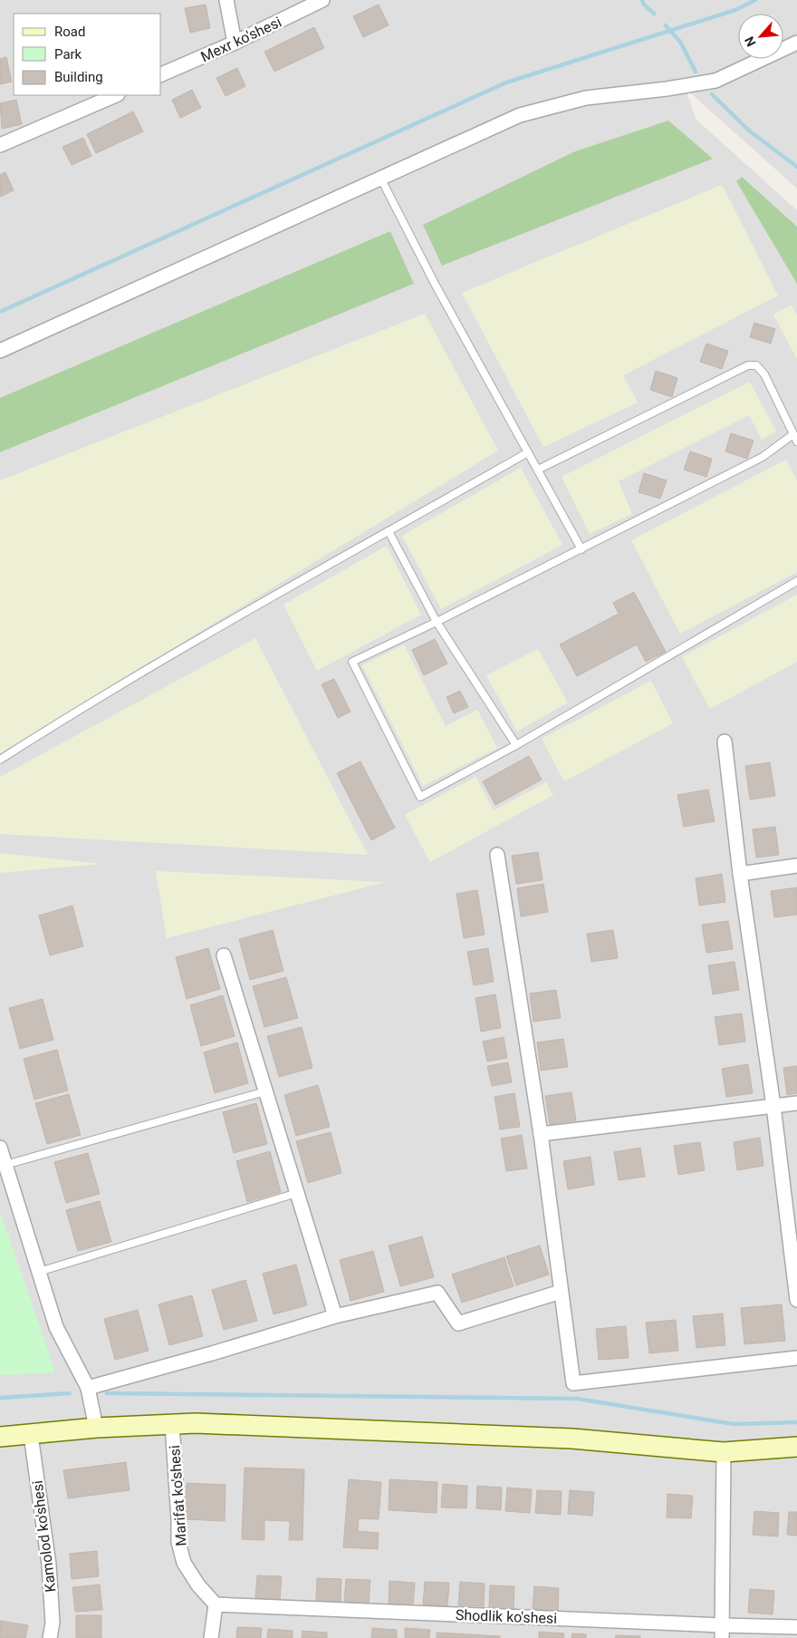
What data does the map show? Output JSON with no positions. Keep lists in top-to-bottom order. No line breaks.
{"streets":{"street":["Mexr ko'shesi","Marifat ko'shesi","Kamolod ko'shesi","Shodlik ko'shesi"]},"crossings":[["Marifat ko'shesi","Shodlik ko'shesi"]],"legend":["Road","Park","Building"],"north":"bottom left"}
